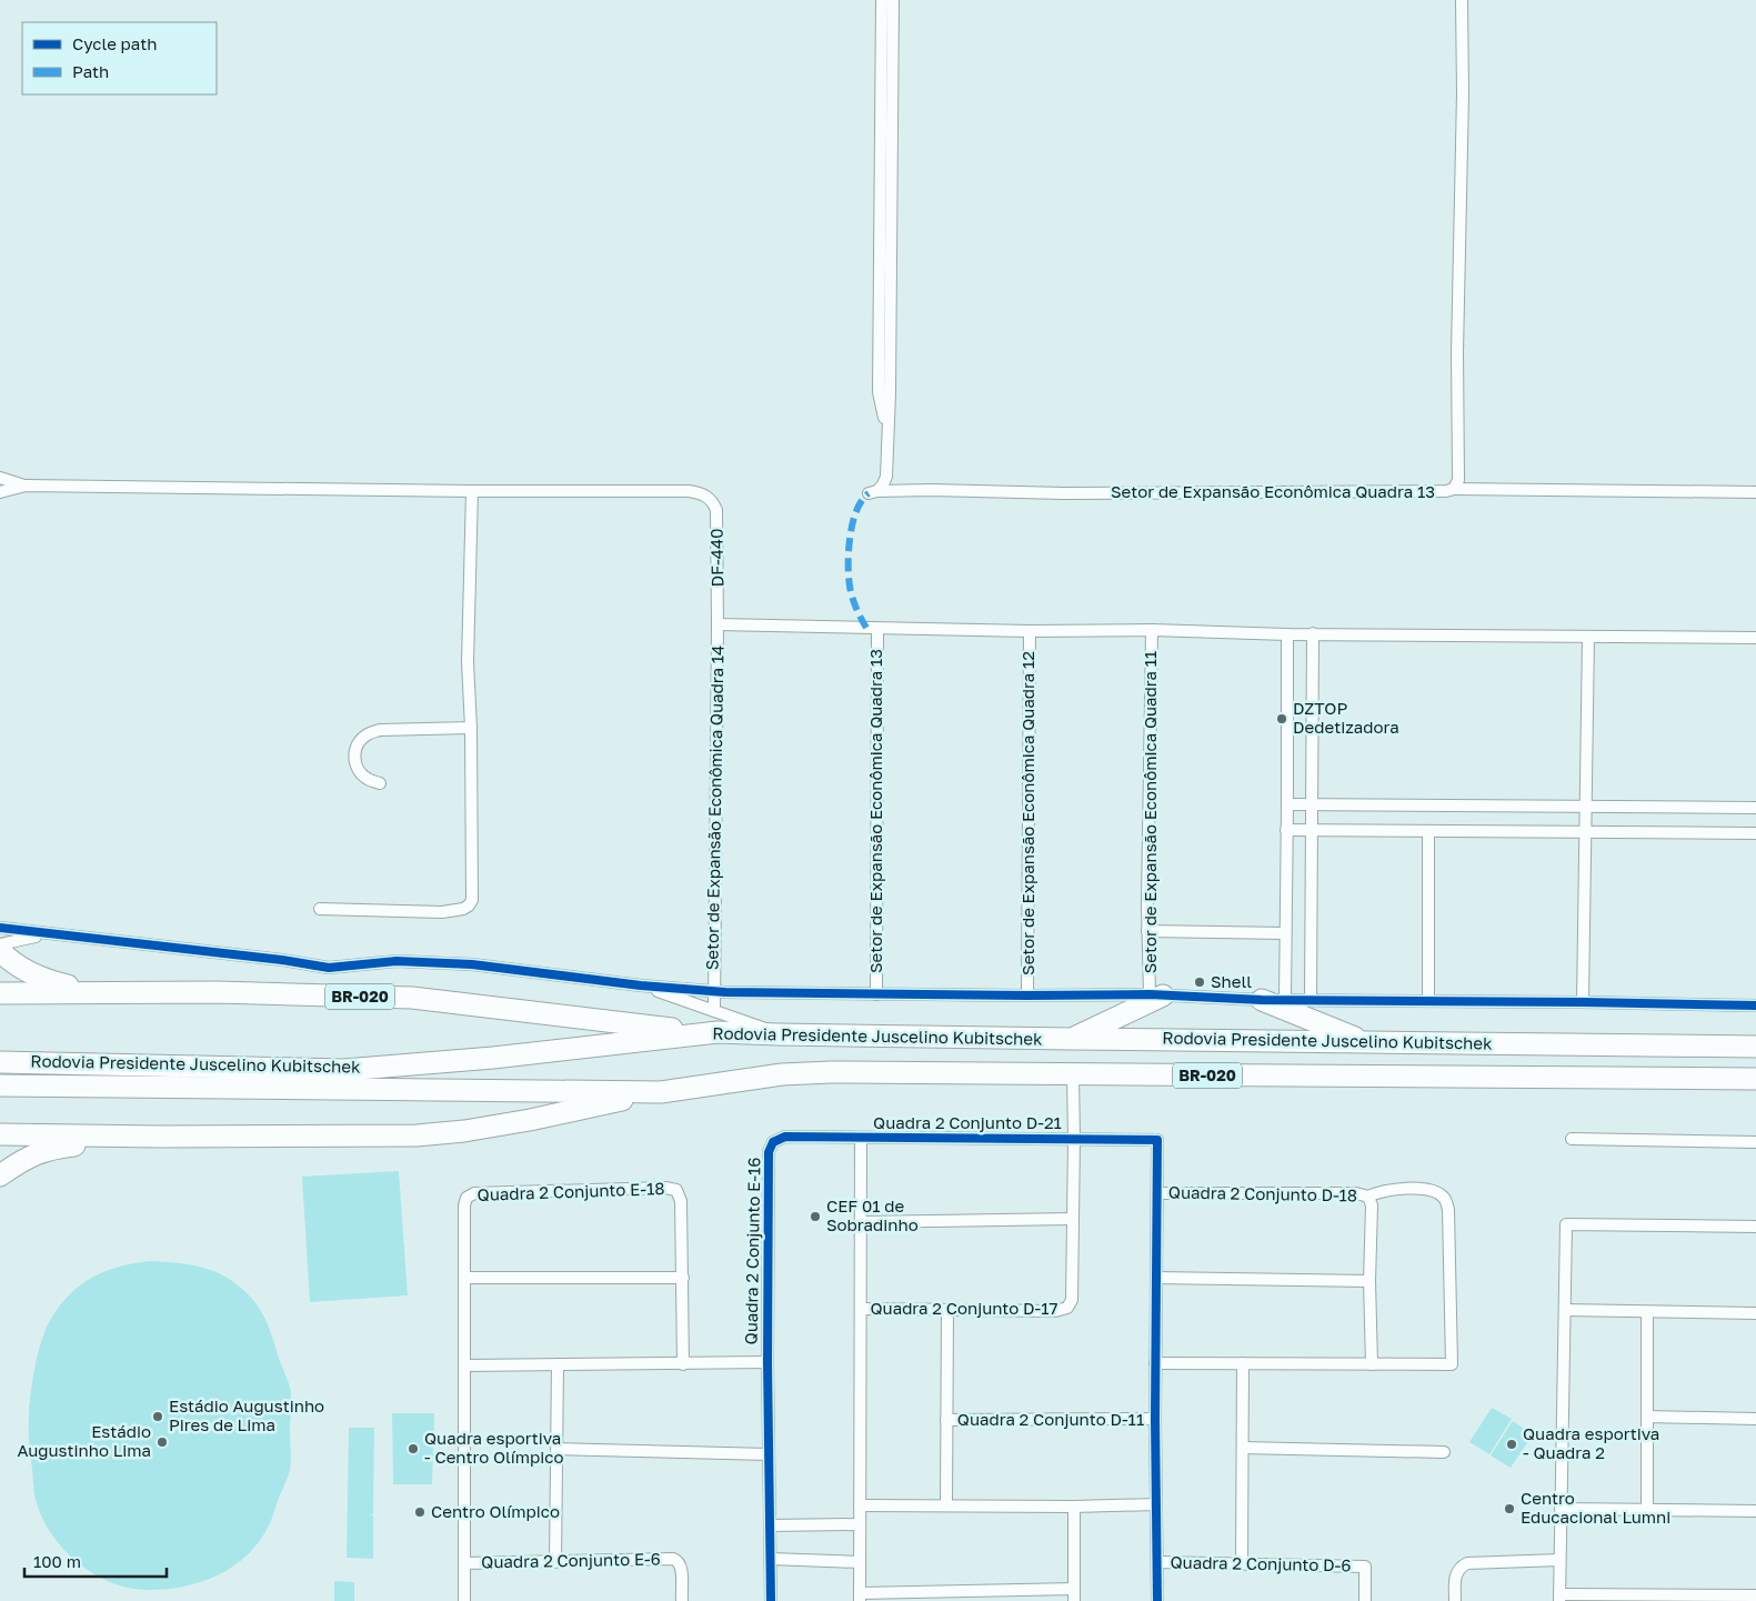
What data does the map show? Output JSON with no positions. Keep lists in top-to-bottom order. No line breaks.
{"streets":{"highway":["BR-020","Rodovia Presidente Juscelino Kubitschek"],"street":["Setor de Expansão Econômica Quadra 13","DF-440","Setor de Expansão Econômica Quadra 14","Setor de Expansão Econômica Quadra 11","Setor de Expansão Econômica Quadra 12","Quadra 2 Conjunto D-21","Quadra 2 Conjunto E-18","Quadra 2 Conjunto D-18","Quadra 2 Conjunto E-16","Quadra 2 Conjunto D-17","Quadra 2 Conjunto D-11","Quadra 2 Conjunto E-6","Quadra 2 Conjunto D-6"]},"crossings":[["DF-440","Setor de Expansão Econômica Quadra 14"],["BR-020","Rodovia Presidente Juscelino Kubitschek"],["Quadra 2 Conjunto D-21","Quadra 2 Conjunto D-18"],["Quadra 2 Conjunto D-21","Quadra 2 Conjunto E-16"]],"places":["DZTOP Dedetizadora","Shell","CEF 01 de Sobradinho","Estádio Augustinho Pires de Lima","Estádio Augustinho Lima","Quadra esportiva - Quadra 2","Quadra esportiva - Centro Olímpico","Centro Educacional Lumni","Centro Olímpico"],"legend":["Cycle path","Path"],"scale_bar":"100 m"}
